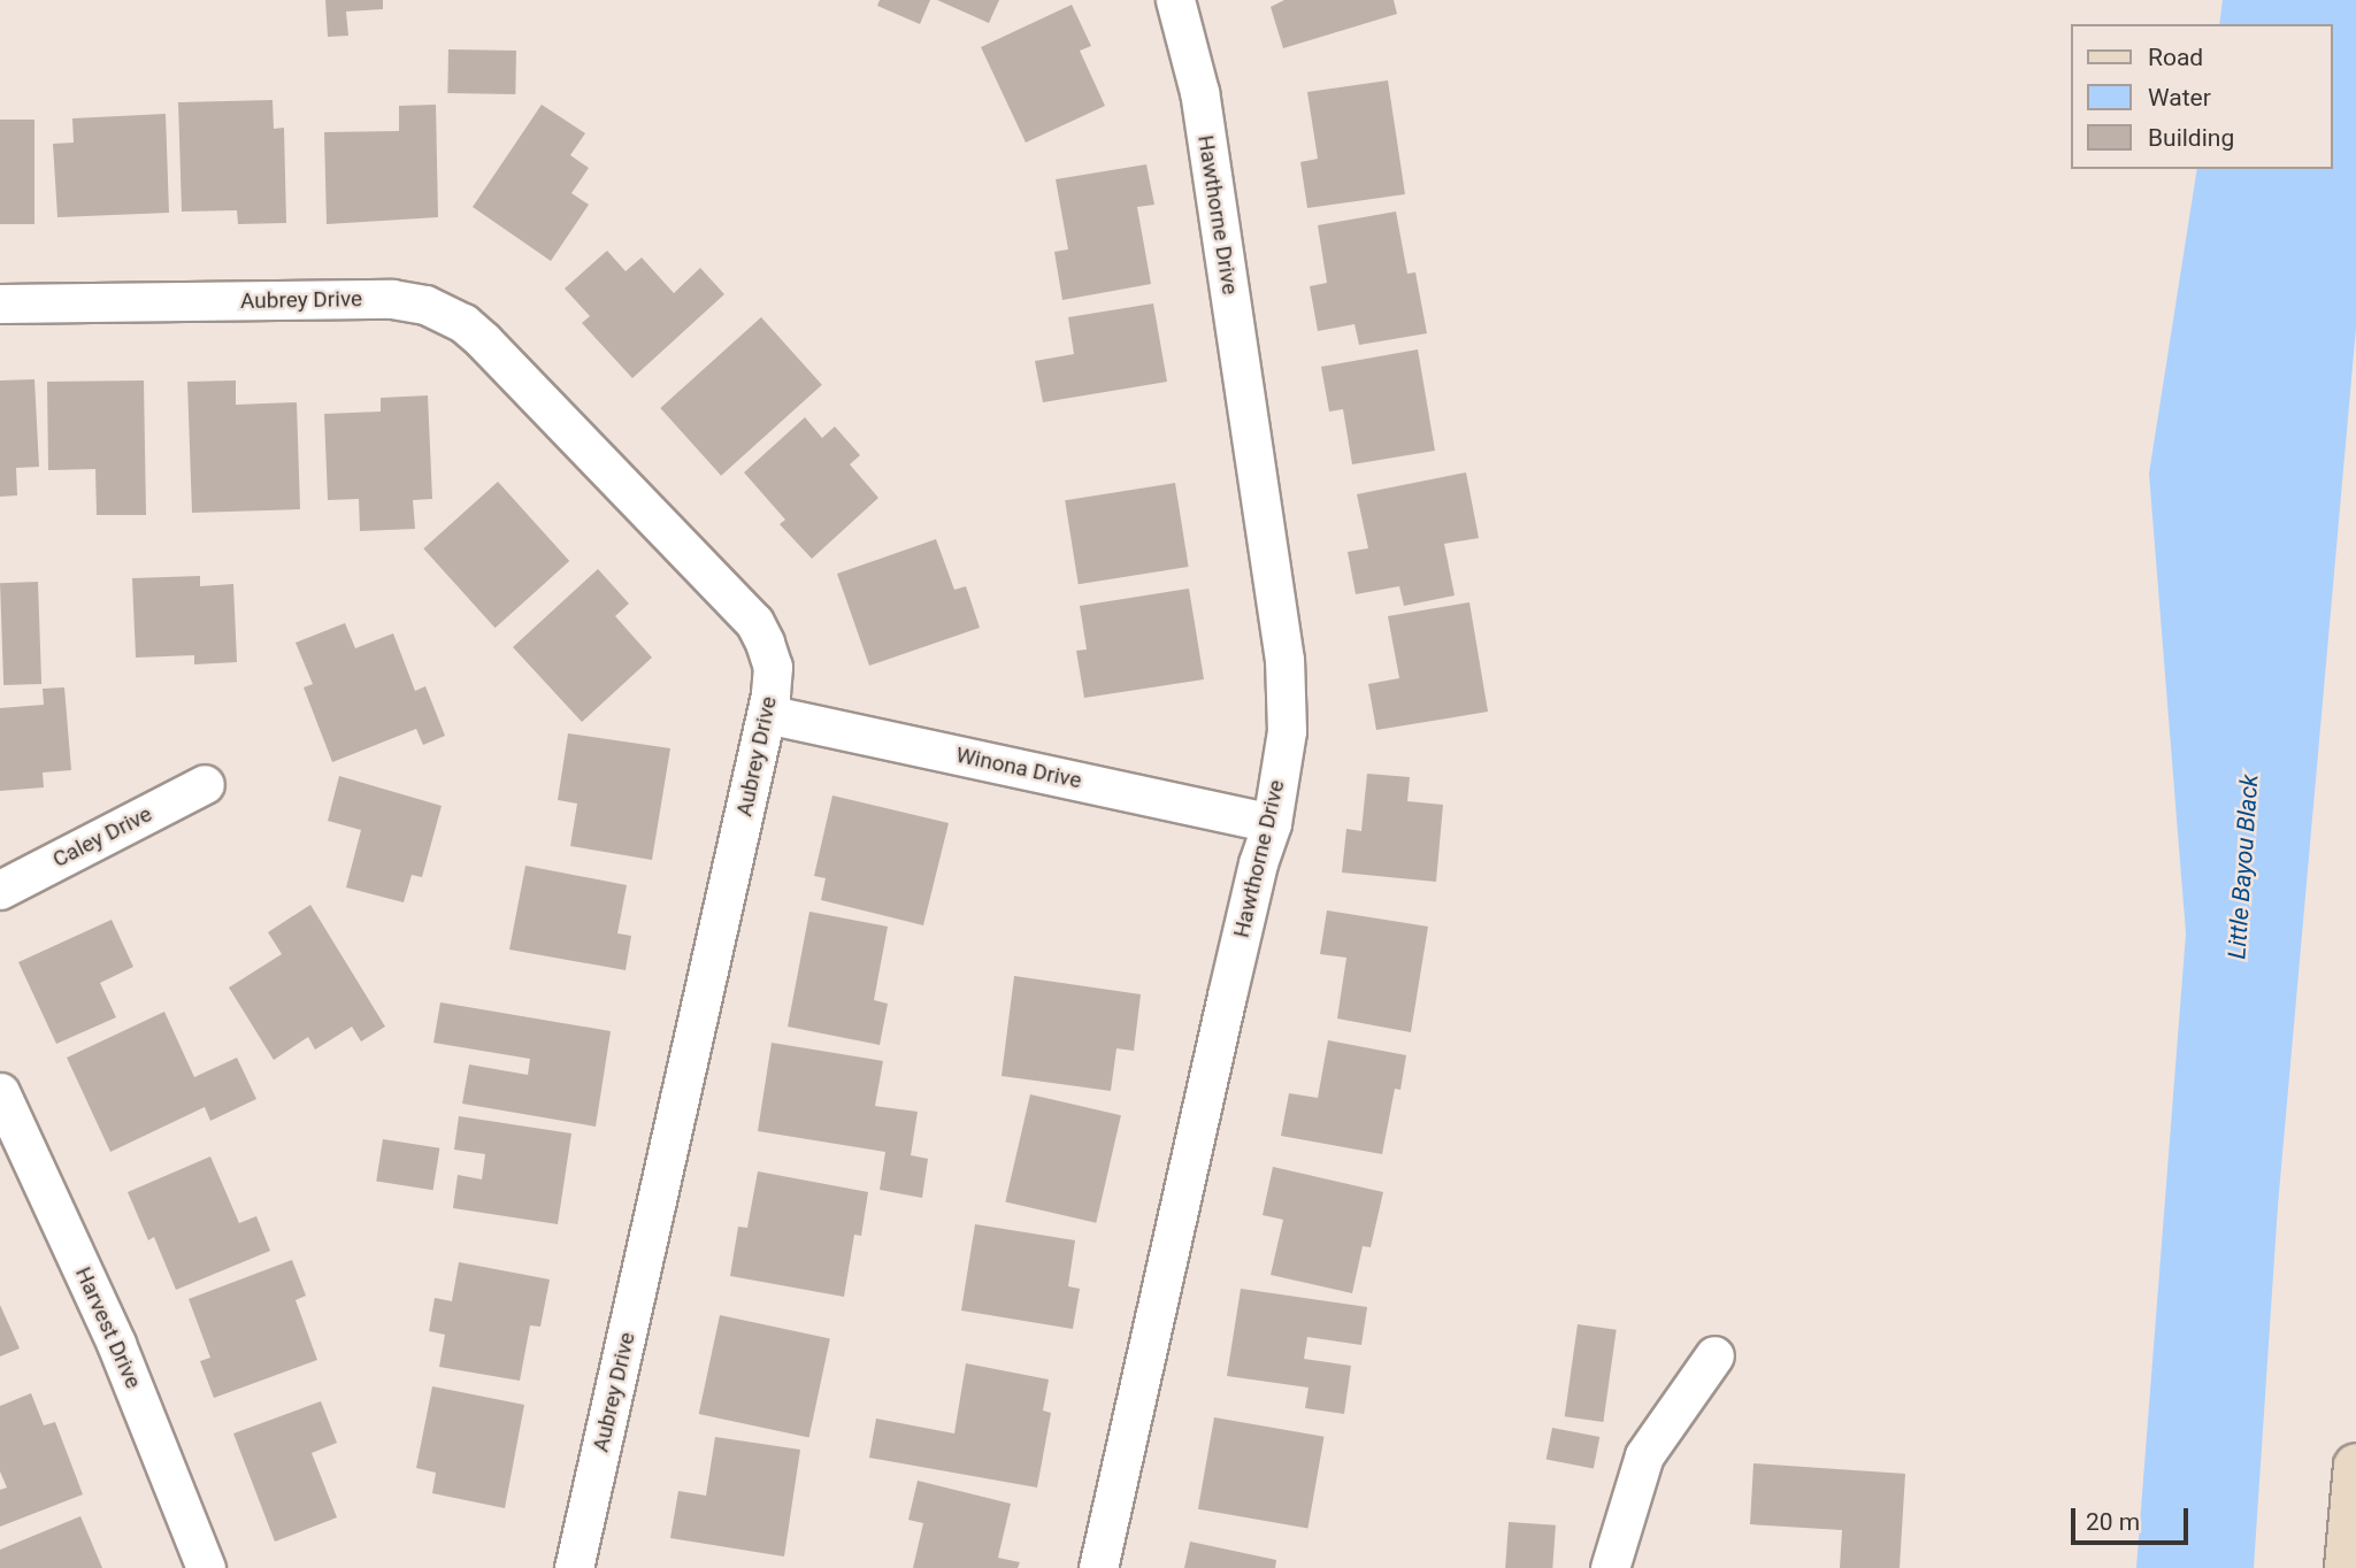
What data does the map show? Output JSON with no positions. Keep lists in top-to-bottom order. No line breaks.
{"streets":{"street":["Hawthorne Drive","Aubrey Drive","Winona Drive","Caley Drive","Harvest Drive"]},"crossings":[["Hawthorne Drive","Winona Drive"],["Aubrey Drive","Winona Drive"]],"water":["Little Bayou Black"],"legend":["Road","Water","Building"],"scale_bar":"20 m"}
